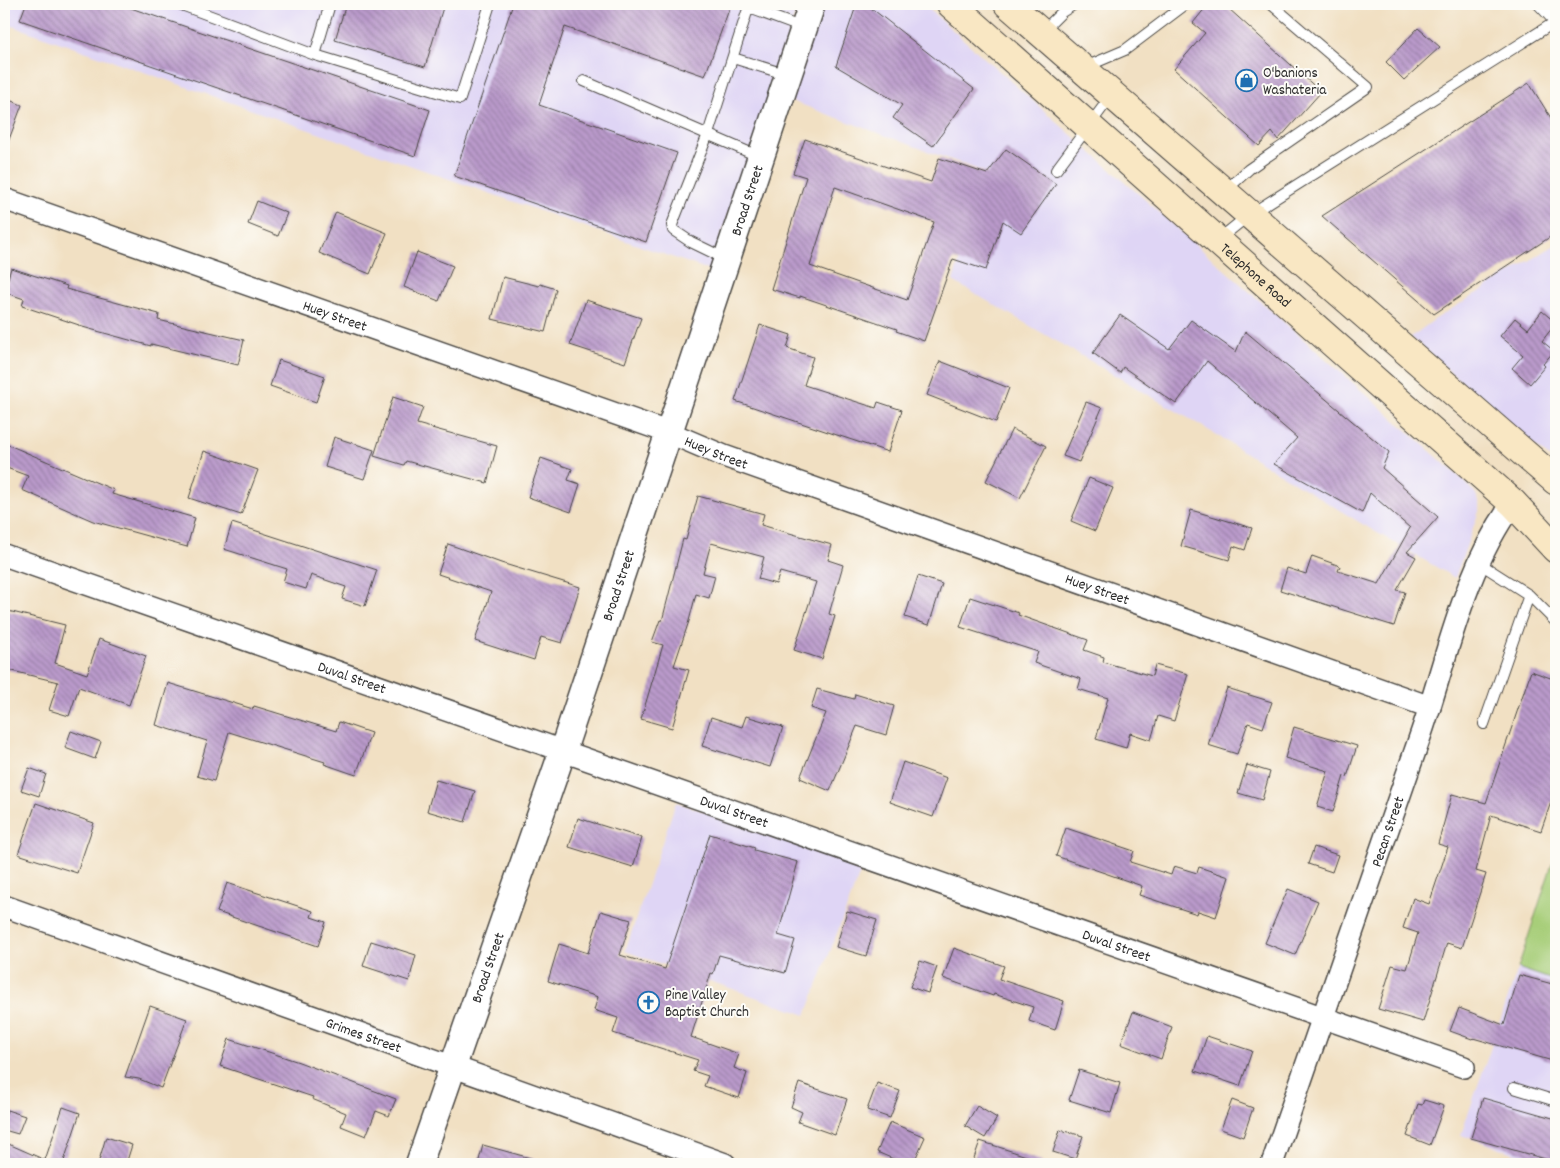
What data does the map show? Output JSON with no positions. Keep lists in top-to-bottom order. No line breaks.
{"streets":{"main road":["Telephone Road"],"street":["Broad Street","Huey Street","Duval Street","Pecan Street","Grimes Street"]},"crossings":[["Broad Street","Huey Street"],["Broad Street","Duval Street"],["Broad Street","Grimes Street"],["Telephone Road","Pecan Street"],["Huey Street","Pecan Street"],["Duval Street","Pecan Street"]],"places":{"shop":["O'banions Washateria"],"church":["Pine Valley Baptist Church"]}}
